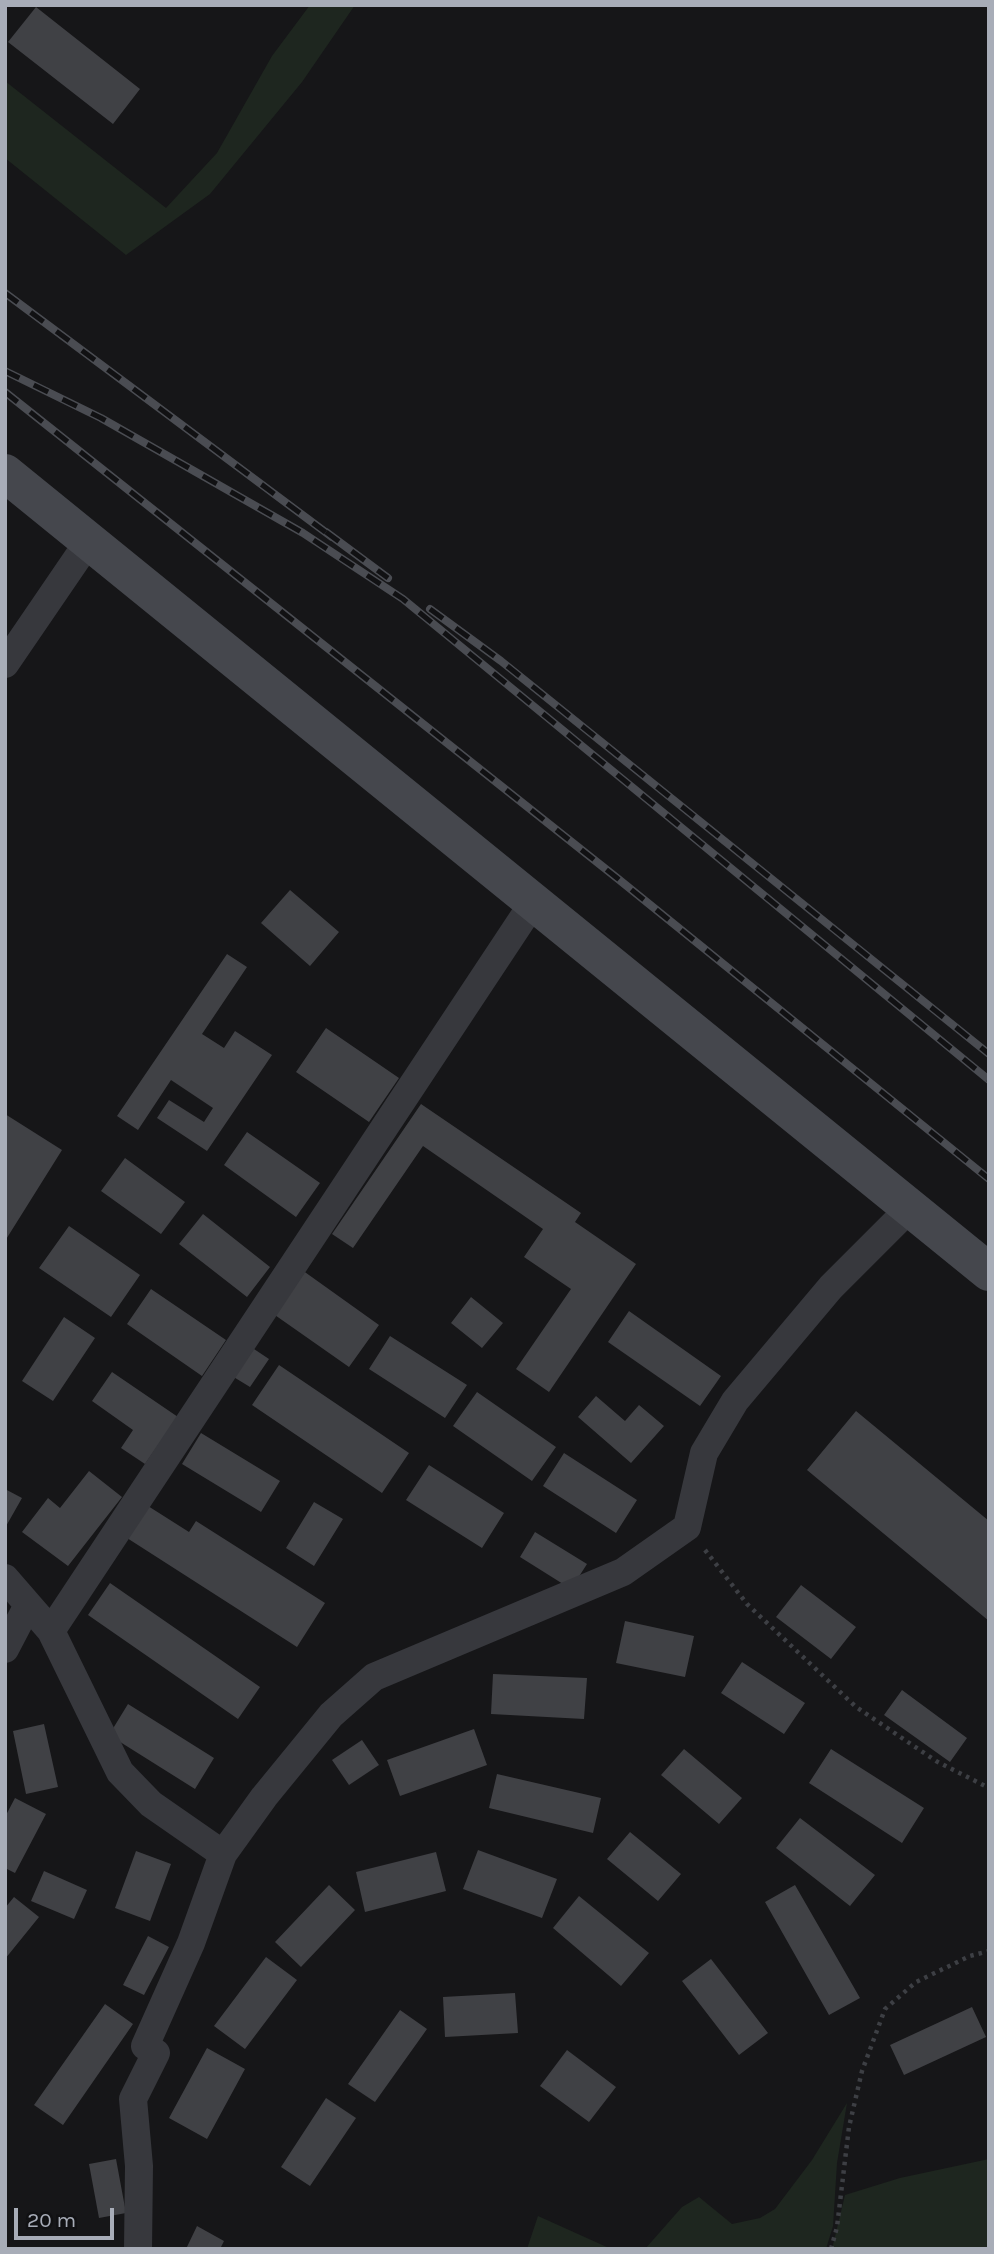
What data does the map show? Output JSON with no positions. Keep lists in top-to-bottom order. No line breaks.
{"scale_bar":"20 m"}
